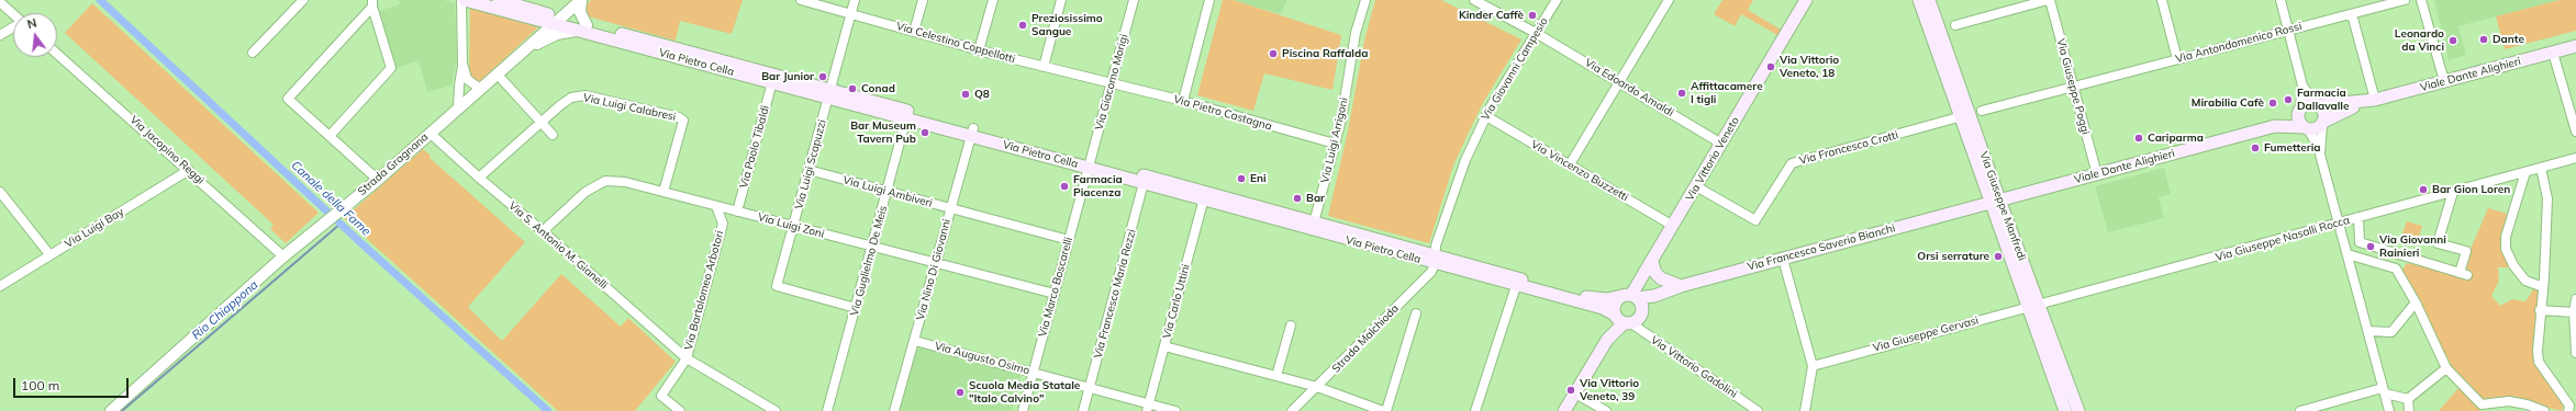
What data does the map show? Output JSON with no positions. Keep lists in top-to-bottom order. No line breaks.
{"streets":{"main road":["Via Pietro Cella","Viale Dante Alighieri","Via Vittorio Veneto","Via Giuseppe Manfredi","Via Francesco Saverio Bianchi"],"street":["Via Celestino Coppellotti","Via Antondomenico Rossi","Via Giovanni Campesio","Via Giacomo Morigi","Via Giuseppe Poggi","Via Edoardo Amaldi","Via Luigi Calabresi","Via Pietro Castagna","Via Luigi Arrigoni","Via Paolo Tibaldi","Via Francesco Crotti","Via Jacopino Reggi","Strada Gragnana","Via Luigi Scapuzzi","Via Vincenzo Buzzetti","Via Luigi Ambiveri","Via Luigi Zoni","Via Luigi Bay","Via Giuseppe Nasalli Rocca","Via S. Antonio M. Gianelli","Via Guglielmo De Meis","Via Nino Di Giovanni","Via Marco Boscarelli","Via Bartolomeo Arbotori","Via Francesco Maria Rezzi","Via Carlo Uttini","Via Giuseppe Gervasi","Strada Malchioda","Via Augusto Osimo","Via Vittorio Gadolini"]},"crossings":[["Via Celestino Coppellotti","Via Giacomo Morigi"],["Via Celestino Coppellotti","Via Pietro Castagna"],["Via Celestino Coppellotti","Via Luigi Scapuzzi"],["Via Antondomenico Rossi","Via Giuseppe Poggi"],["Via Antondomenico Rossi","Via Francesco Crotti"],["Via Antondomenico Rossi","Via Giuseppe Manfredi"],["Via Pietro Cella","Via Giovanni Campesio"],["Via Pietro Cella","Via Giacomo Morigi"],["Via Pietro Cella","Via Luigi Arrigoni"],["Via Pietro Cella","Via Paolo Tibaldi"],["Via Pietro Cella","Via Vittorio Veneto"],["Via Pietro Cella","Strada Gragnana"],["Via Pietro Cella","Via Luigi Scapuzzi"],["Via Pietro Cella","Via Francesco Saverio Bianchi"],["Via Pietro Cella","Via Guglielmo De Meis"],["Via Pietro Cella","Via Nino Di Giovanni"],["Via Pietro Cella","Via Marco Boscarelli"],["Via Pietro Cella","Via Francesco Maria Rezzi"],["Via Pietro Cella","Via Carlo Uttini"],["Via Pietro Cella","Strada Malchioda"],["Via Pietro Cella","Via Vittorio Gadolini"],["Via Giovanni Campesio","Via Edoardo Amaldi"],["Via Giovanni Campesio","Via Vincenzo Buzzetti"],["Via Giovanni Campesio","Strada Malchioda"],["Viale Dante Alighieri","Via Giuseppe Poggi"],["Viale Dante Alighieri","Via Giuseppe Manfredi"],["Viale Dante Alighieri","Via Francesco Saverio Bianchi"],["Via Giacomo Morigi","Via Pietro Castagna"],["Via Giacomo Morigi","Via Marco Boscarelli"],["Via Edoardo Amaldi","Via Vittorio Veneto"],["Via Luigi Calabresi","Via Luigi Zoni"],["Via Luigi Calabresi","Via S. Antonio M. Gianelli"],["Via Pietro Castagna","Via Luigi Arrigoni"],["Via Paolo Tibaldi","Via Luigi Zoni"],["Via Francesco Crotti","Via Vittorio Veneto"],["Via Francesco Crotti","Via Giuseppe Manfredi"],["Via Jacopino Reggi","Strada Gragnana"],["Via Jacopino Reggi","Via Luigi Bay"],["Via Vittorio Veneto","Via Vincenzo Buzzetti"],["Via Vittorio Veneto","Via Vittorio Gadolini"],["Strada Gragnana","Via S. Antonio M. Gianelli"],["Via Luigi Scapuzzi","Via Luigi Ambiveri"],["Via Luigi Scapuzzi","Via Luigi Zoni"],["Via Luigi Scapuzzi","Via Guglielmo De Meis"],["Via Luigi Ambiveri","Via Guglielmo De Meis"],["Via Luigi Ambiveri","Via Nino Di Giovanni"],["Via Luigi Ambiveri","Via Marco Boscarelli"],["Via Giuseppe Manfredi","Via Giuseppe Nasalli Rocca"],["Via Giuseppe Manfredi","Via Francesco Saverio Bianchi"],["Via Giuseppe Manfredi","Via Giuseppe Gervasi"],["Via Luigi Zoni","Via S. Antonio M. Gianelli"],["Via Luigi Zoni","Via Guglielmo De Meis"],["Via Luigi Zoni","Via Nino Di Giovanni"],["Via Luigi Zoni","Via Marco Boscarelli"],["Via Luigi Zoni","Via Bartolomeo Arbotori"],["Via Giuseppe Nasalli Rocca","Via Giuseppe Gervasi"],["Via S. Antonio M. Gianelli","Via Bartolomeo Arbotori"],["Via Nino Di Giovanni","Via Augusto Osimo"],["Via Marco Boscarelli","Via Augusto Osimo"],["Via Francesco Maria Rezzi","Via Augusto Osimo"],["Via Carlo Uttini","Via Augusto Osimo"]],"water":["Canale della Fame","Rio Chiappona"],"places":["Kinder Caffè","Preziosissimo Sangue","Dante","Leonardo da Vinci","Piscina Raffalda","Via Vittorio Veneto, 18","Bar Junior","Conad","Affittacamere I tigli","Q8","Farmacia Dallavalle","Mirabilia Cafè","Bar Museum Tavern Pub","Cariparma","Fumetteria","Eni","Farmacia Piacenza","Bar Gion Loren","Bar","Via Giovanni Rainieri","Orsi serrature","Via Vittorio Veneto, 39","Scuola Media Statale \"Italo Calvino\""],"scale_bar":"100 m","north":"top"}
